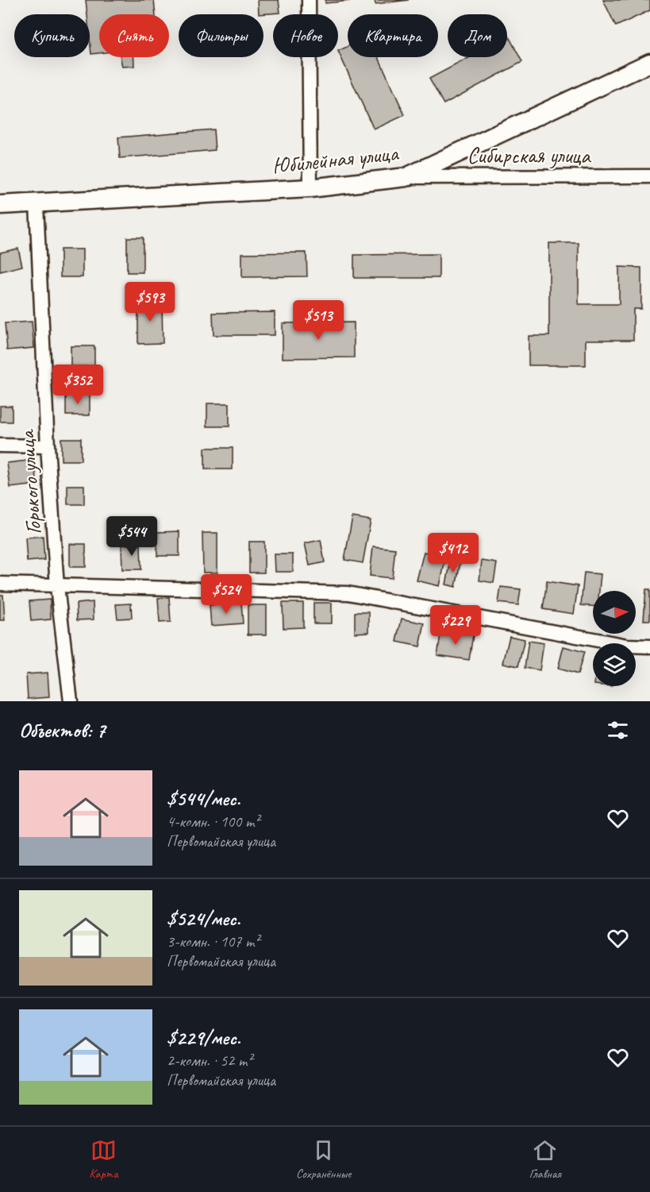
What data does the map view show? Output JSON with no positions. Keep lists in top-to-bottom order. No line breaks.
{"streets":{"main road":["Юбилейная улица"],"street":["Сибирская улица","Горького улица"]},"crossings":[["Сибирская улица","Юбилейная улица"],["Юбилейная улица","Горького улица"]],"north":"right","page":{"chip":["Купить","Снять","Фильтры","Новое","Квартира","Дом"],"price":["$593","$513","$352","$544","$412","$524","$229"],"heading":"Объектов: 7","list":[{"name":"$544/мес.","note":"4-комн. · 100 m² · Первомайская улица"},{"name":"$524/мес.","note":"3-комн. · 107 m² · Первомайская улица"},{"name":"$229/мес.","note":"2-комн. · 52 m² · Первомайская улица"}],"tabs":["Карта","Сохранённые","Главная"]}}
